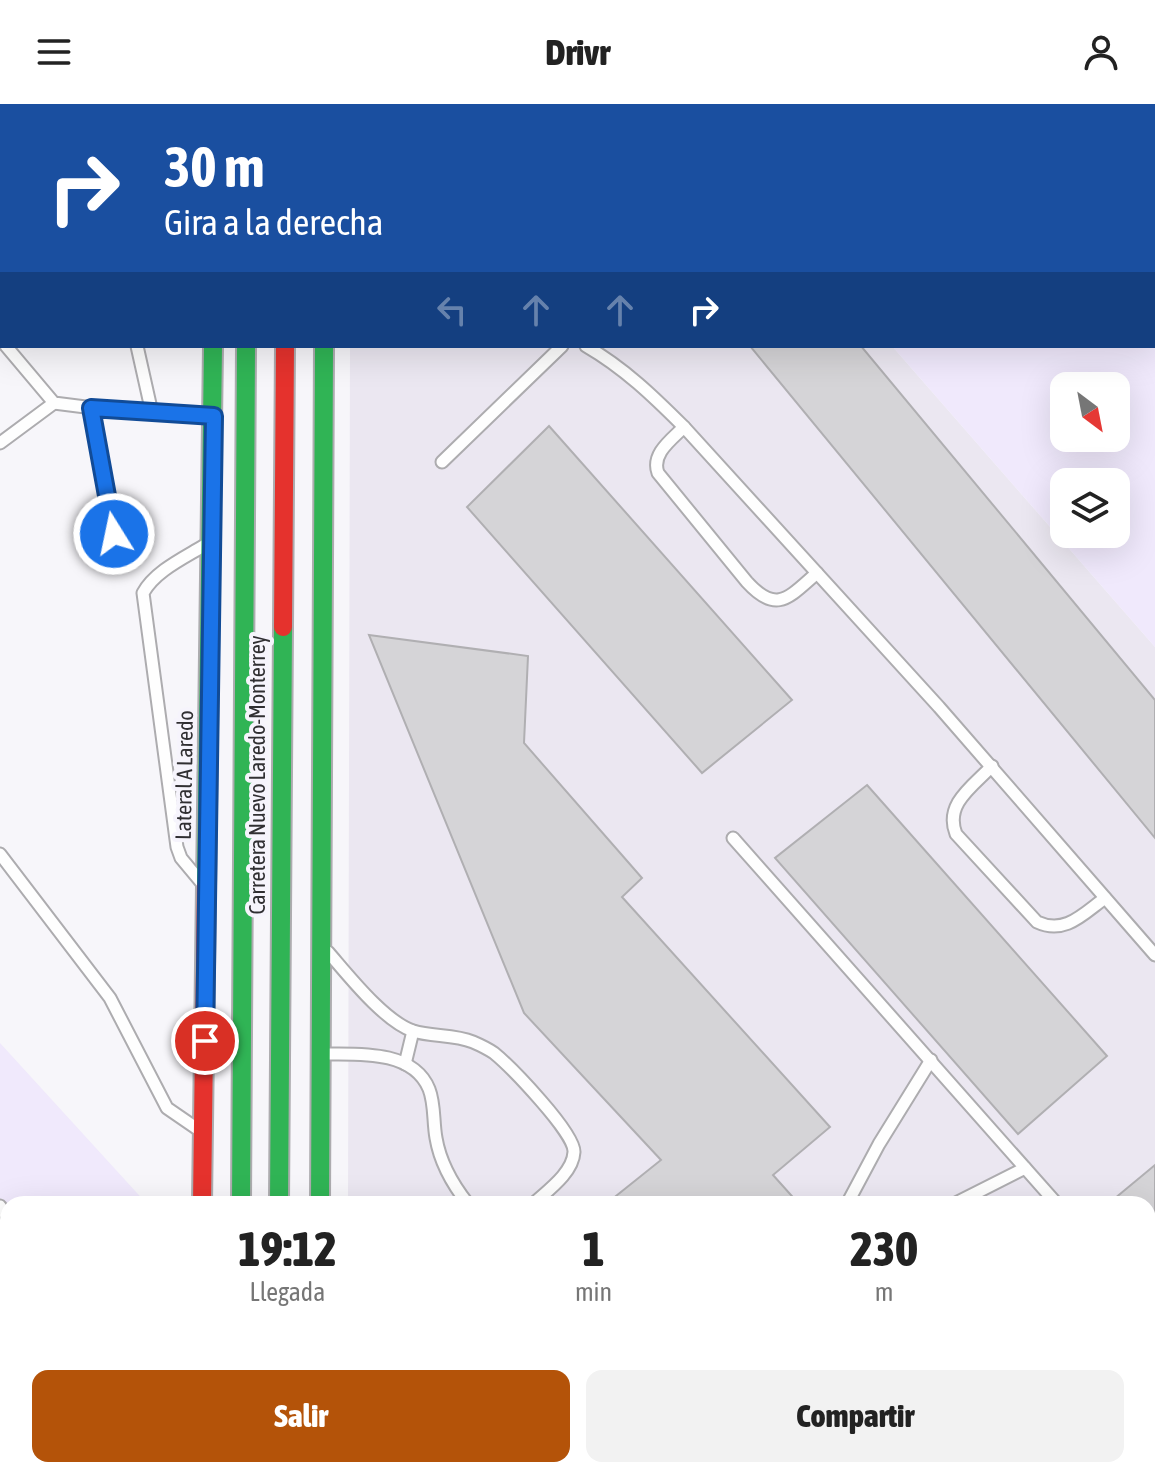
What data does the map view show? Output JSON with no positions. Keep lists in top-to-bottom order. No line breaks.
{"streets":{"main road":["Lateral A Laredo","Carretera Nuevo Laredo-Monterrey"]},"north":"bottom right","page":{"header":"Drivr","turn":["30 m","Gira a la derecha"],"eta":["19:12","Llegada","1","min","230","m"],"buttons":["Salir","Compartir"]}}
